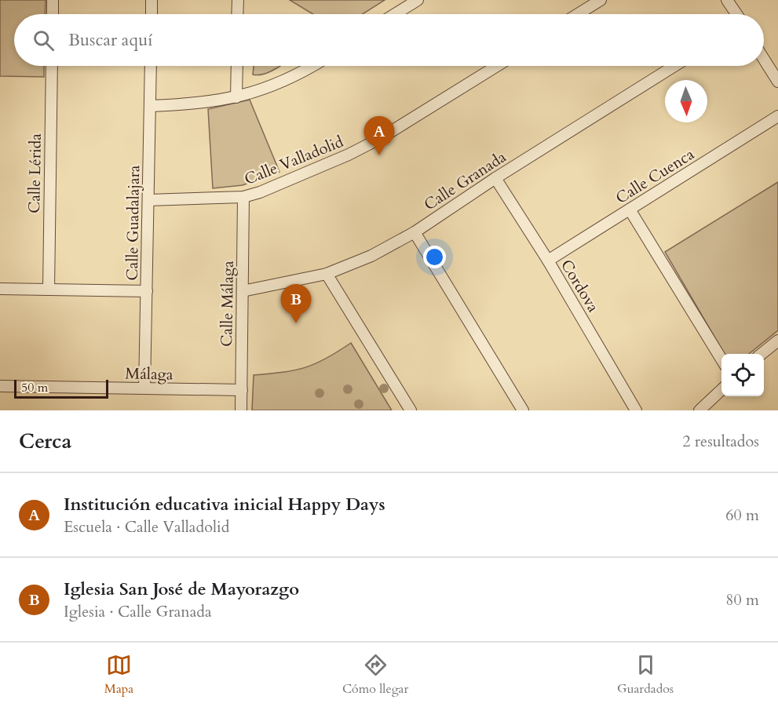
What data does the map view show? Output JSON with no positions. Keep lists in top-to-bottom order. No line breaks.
{"streets":{"street":["Calle Valladolid","Calle Lérida","Calle Cuenca","Calle Granada","Calle Guadalajara","Cordova","Calle Málaga","Málaga"]},"crossings":[["Calle Valladolid","Calle Guadalajara"],["Calle Valladolid","Calle Málaga"],["Calle Cuenca","Cordova"],["Calle Granada","Cordova"],["Calle Granada","Calle Málaga"],["Calle Guadalajara","Málaga"],["Calle Málaga","Málaga"]],"scale_bar":"50 m","north":"bottom","page":{"search":"Buscar aquí","pins":["A","B"],"scale":"50 m","heading":["Cerca","2 resultados"],"list":[{"mark":"A","name":"Institución educativa inicial Happy Days","note":"Escuela · Calle Valladolid","value":"60 m"},{"mark":"B","name":"Iglesia San José de Mayorazgo","note":"Iglesia · Calle Granada","value":"80 m"}],"nav":["Mapa","Cómo llegar","Guardados"]}}
